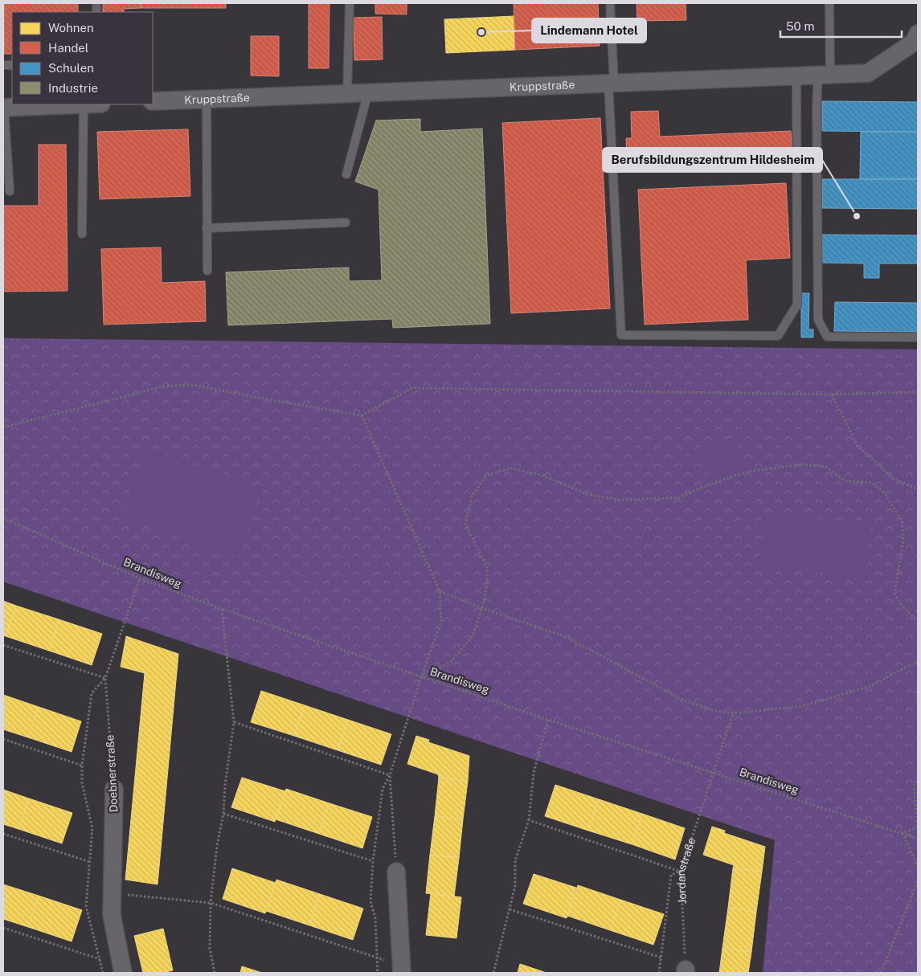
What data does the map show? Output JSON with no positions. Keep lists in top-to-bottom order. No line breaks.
{"streets":{"street":["Kruppstraße","Doebnerstraße"],"path":["Brandisweg","Jordanstraße"]},"crossings":[["Brandisweg","Doebnerstraße"],["Brandisweg","Jordanstraße"]],"places":["Lindemann Hotel","Berufsbildungszentrum Hildesheim"],"legend":["Wohnen","Handel","Schulen","Industrie"],"scale_bar":"50 m"}
